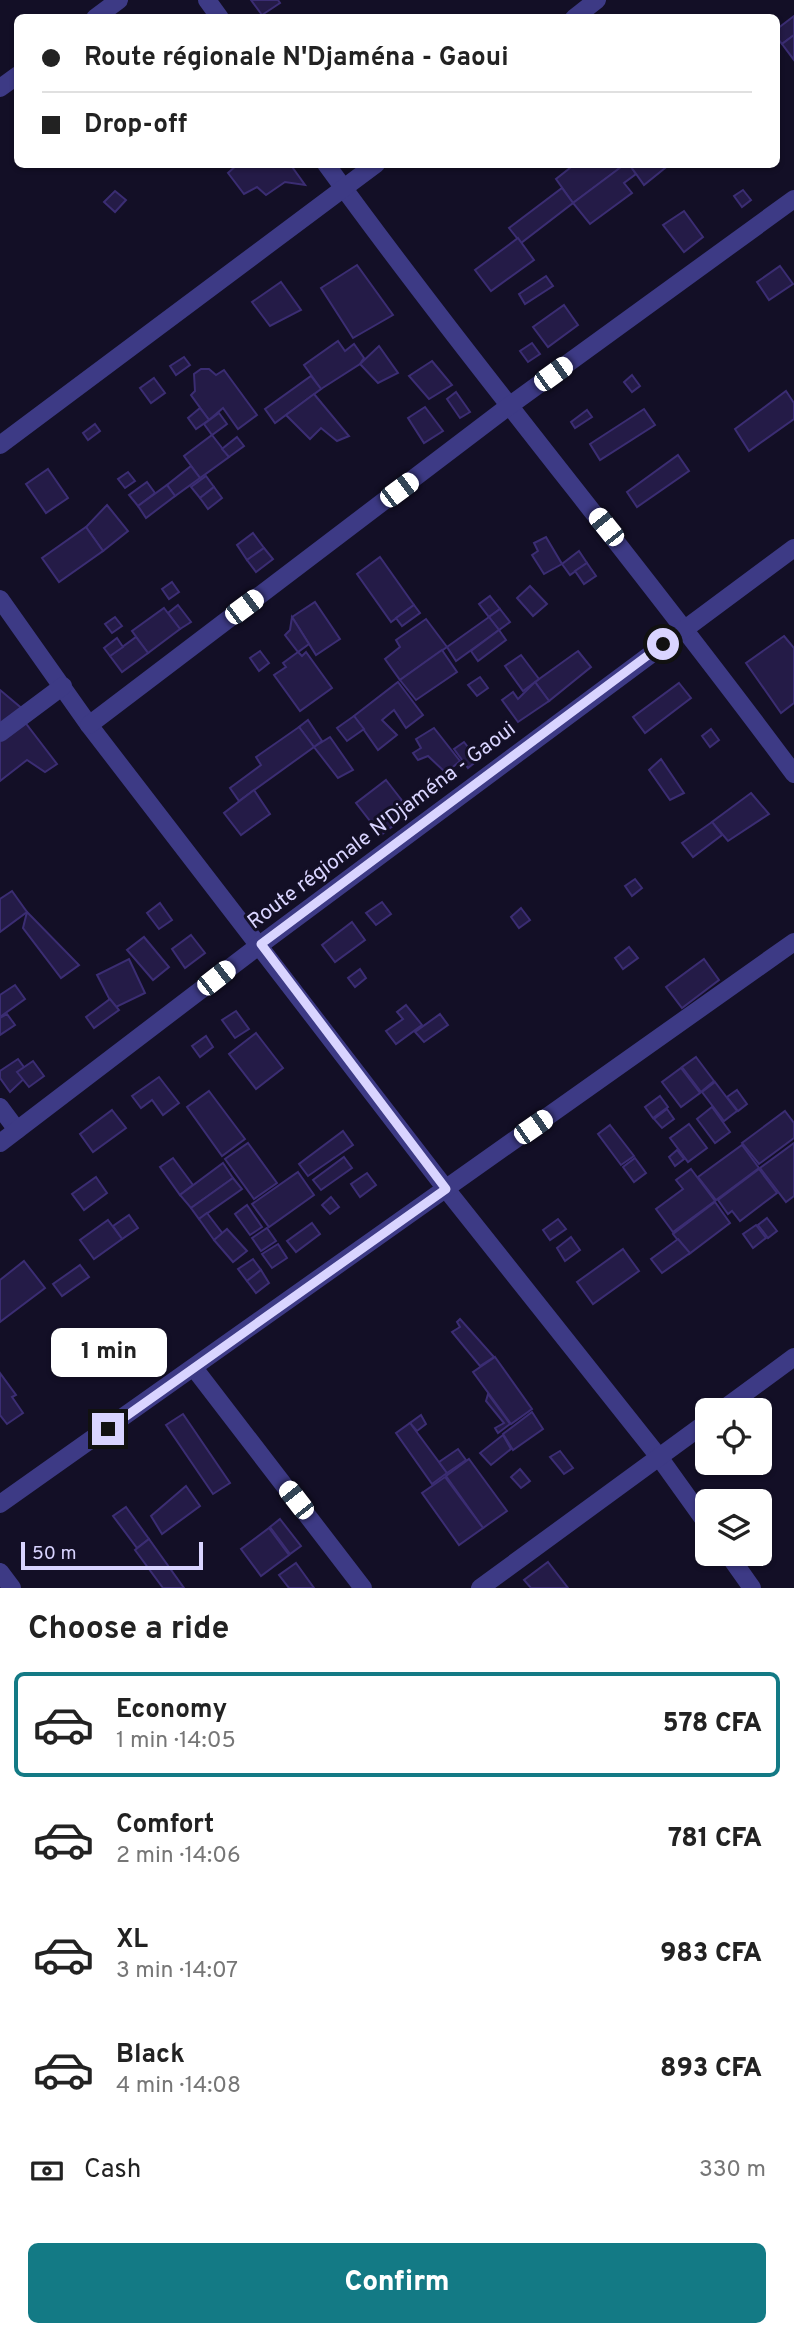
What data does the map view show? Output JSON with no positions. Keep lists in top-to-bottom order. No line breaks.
{"streets":{"street":["Route régionale N'Djaména - Gaoui"]},"scale_bar":"50 m","page":{"banner":["Route régionale N'Djaména - Gaoui","Drop-off"],"bubble":"1 min","scale":"50 m","heading":"Choose a ride","list":[{"name":"Economy","note":"1 min · 14:05","value":"578 CFA"},{"name":"Comfort","note":"2 min · 14:06","value":"781 CFA"},{"name":"XL","note":"3 min · 14:07","value":"983 CFA"},{"name":"Black","note":"4 min · 14:08","value":"893 CFA"}],"pay":["Cash","330 m"],"buttons":"Confirm"}}
